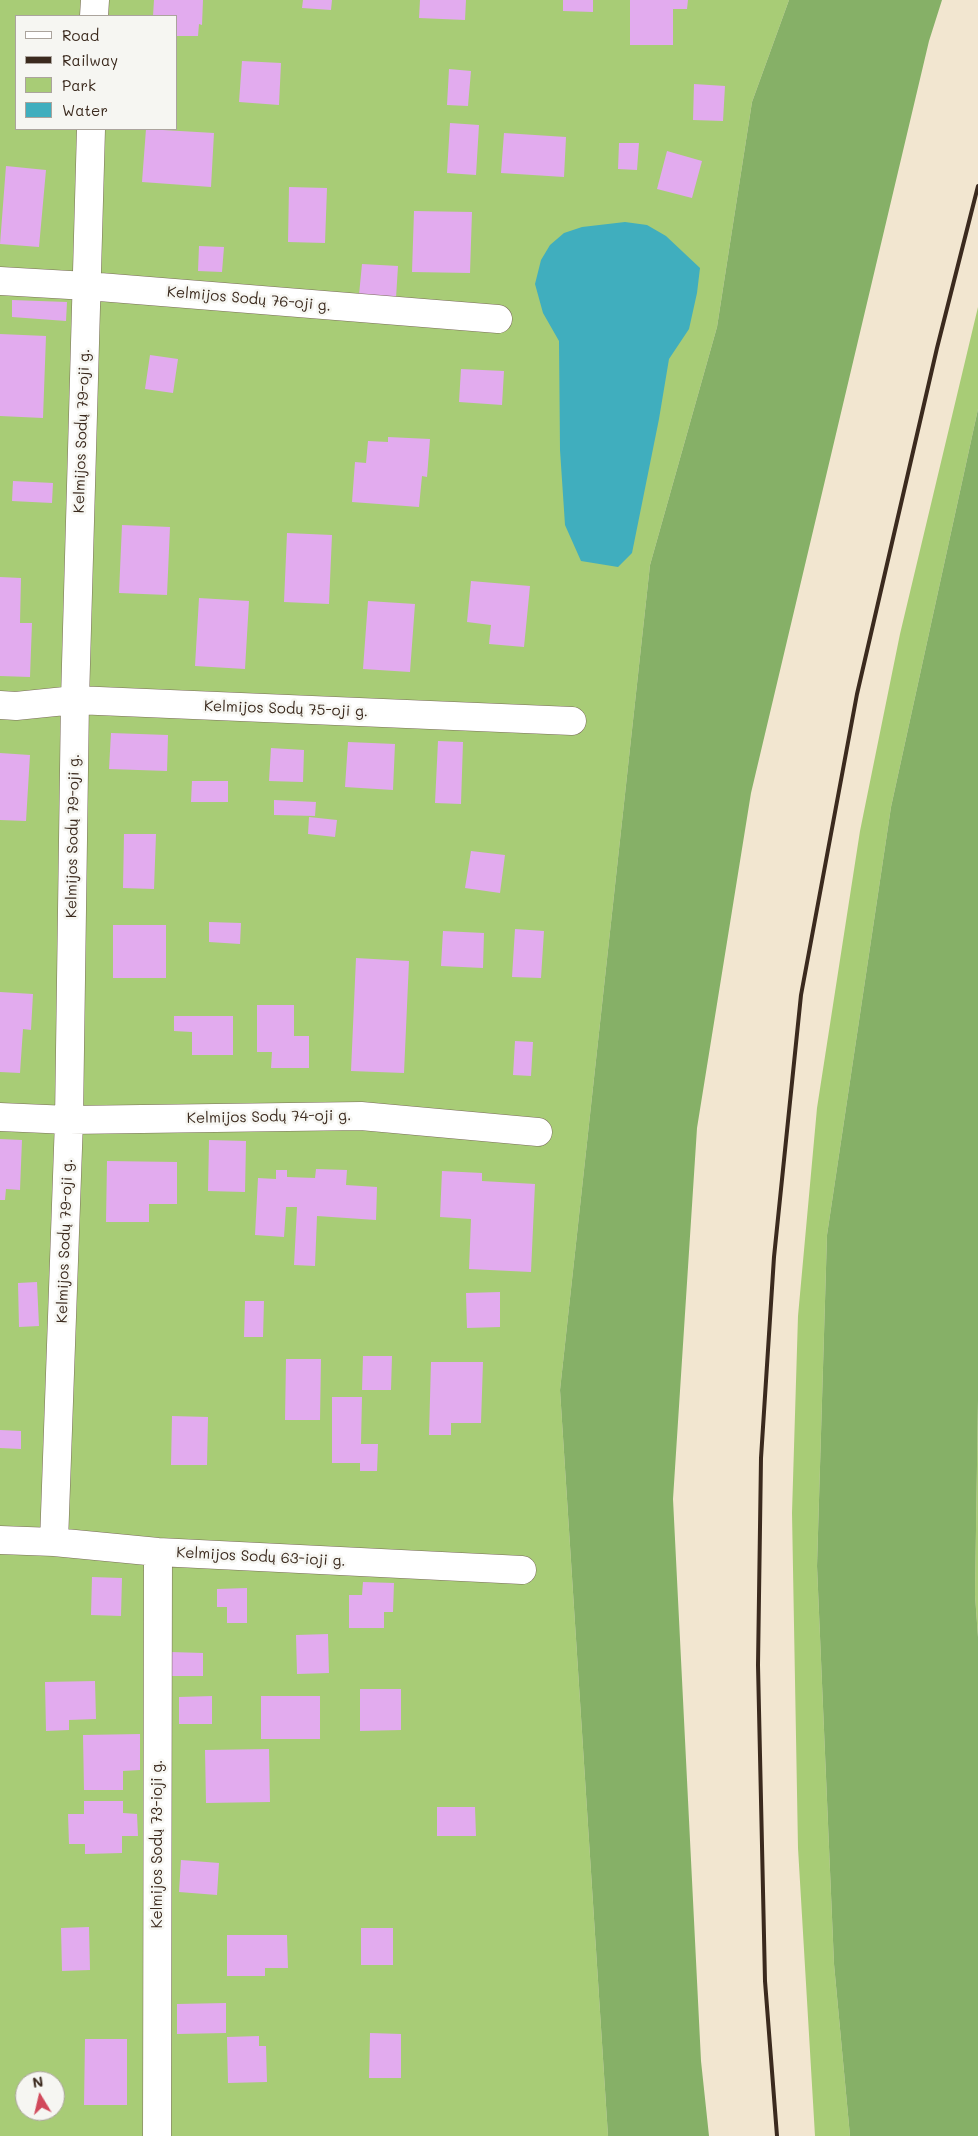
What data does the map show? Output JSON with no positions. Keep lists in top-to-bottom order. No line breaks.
{"streets":{"street":["Kelmijos Sodų 76-oji g.","Kelmijos Sodų 79-oji g.","Kelmijos Sodų 75-oji g.","Kelmijos Sodų 74-oji g.","Kelmijos Sodų 63-ioji g.","Kelmijos Sodų 73-ioji g."]},"crossings":[["Kelmijos Sodų 76-oji g.","Kelmijos Sodų 79-oji g."],["Kelmijos Sodų 79-oji g.","Kelmijos Sodų 75-oji g."],["Kelmijos Sodų 79-oji g.","Kelmijos Sodų 74-oji g."],["Kelmijos Sodų 79-oji g.","Kelmijos Sodų 63-ioji g."],["Kelmijos Sodų 63-ioji g.","Kelmijos Sodų 73-ioji g."]],"legend":["Road","Railway","Park","Water"],"north":"top"}
